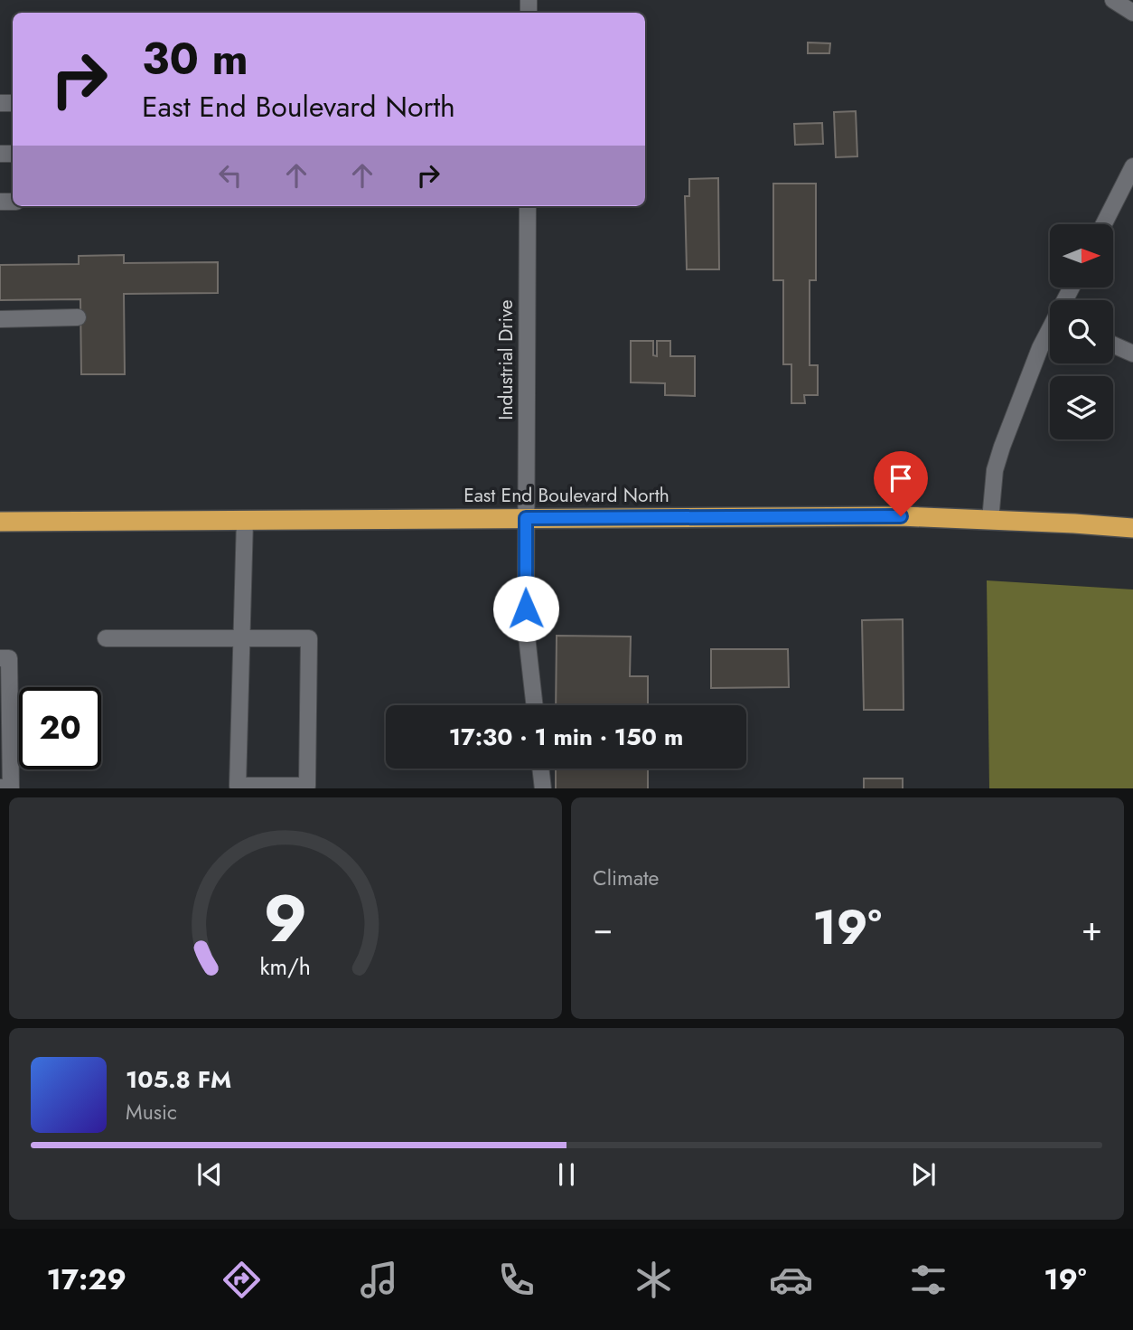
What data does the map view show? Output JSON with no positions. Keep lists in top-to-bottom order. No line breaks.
{"streets":{"highway":["East End Boulevard North"],"street":["Industrial Drive"]},"crossings":[["Industrial Drive","East End Boulevard North"]],"north":"right","page":{"turn":["30 m","East End Boulevard North"],"limit":"20","trip":"17:30 · 1 min · 150 m","tile":"Climate","heat":["−","19°","+"],"song":["105.8 FM","Music"],"tabs":["17:29","19°"],"gauge":["9","km/h"]}}
